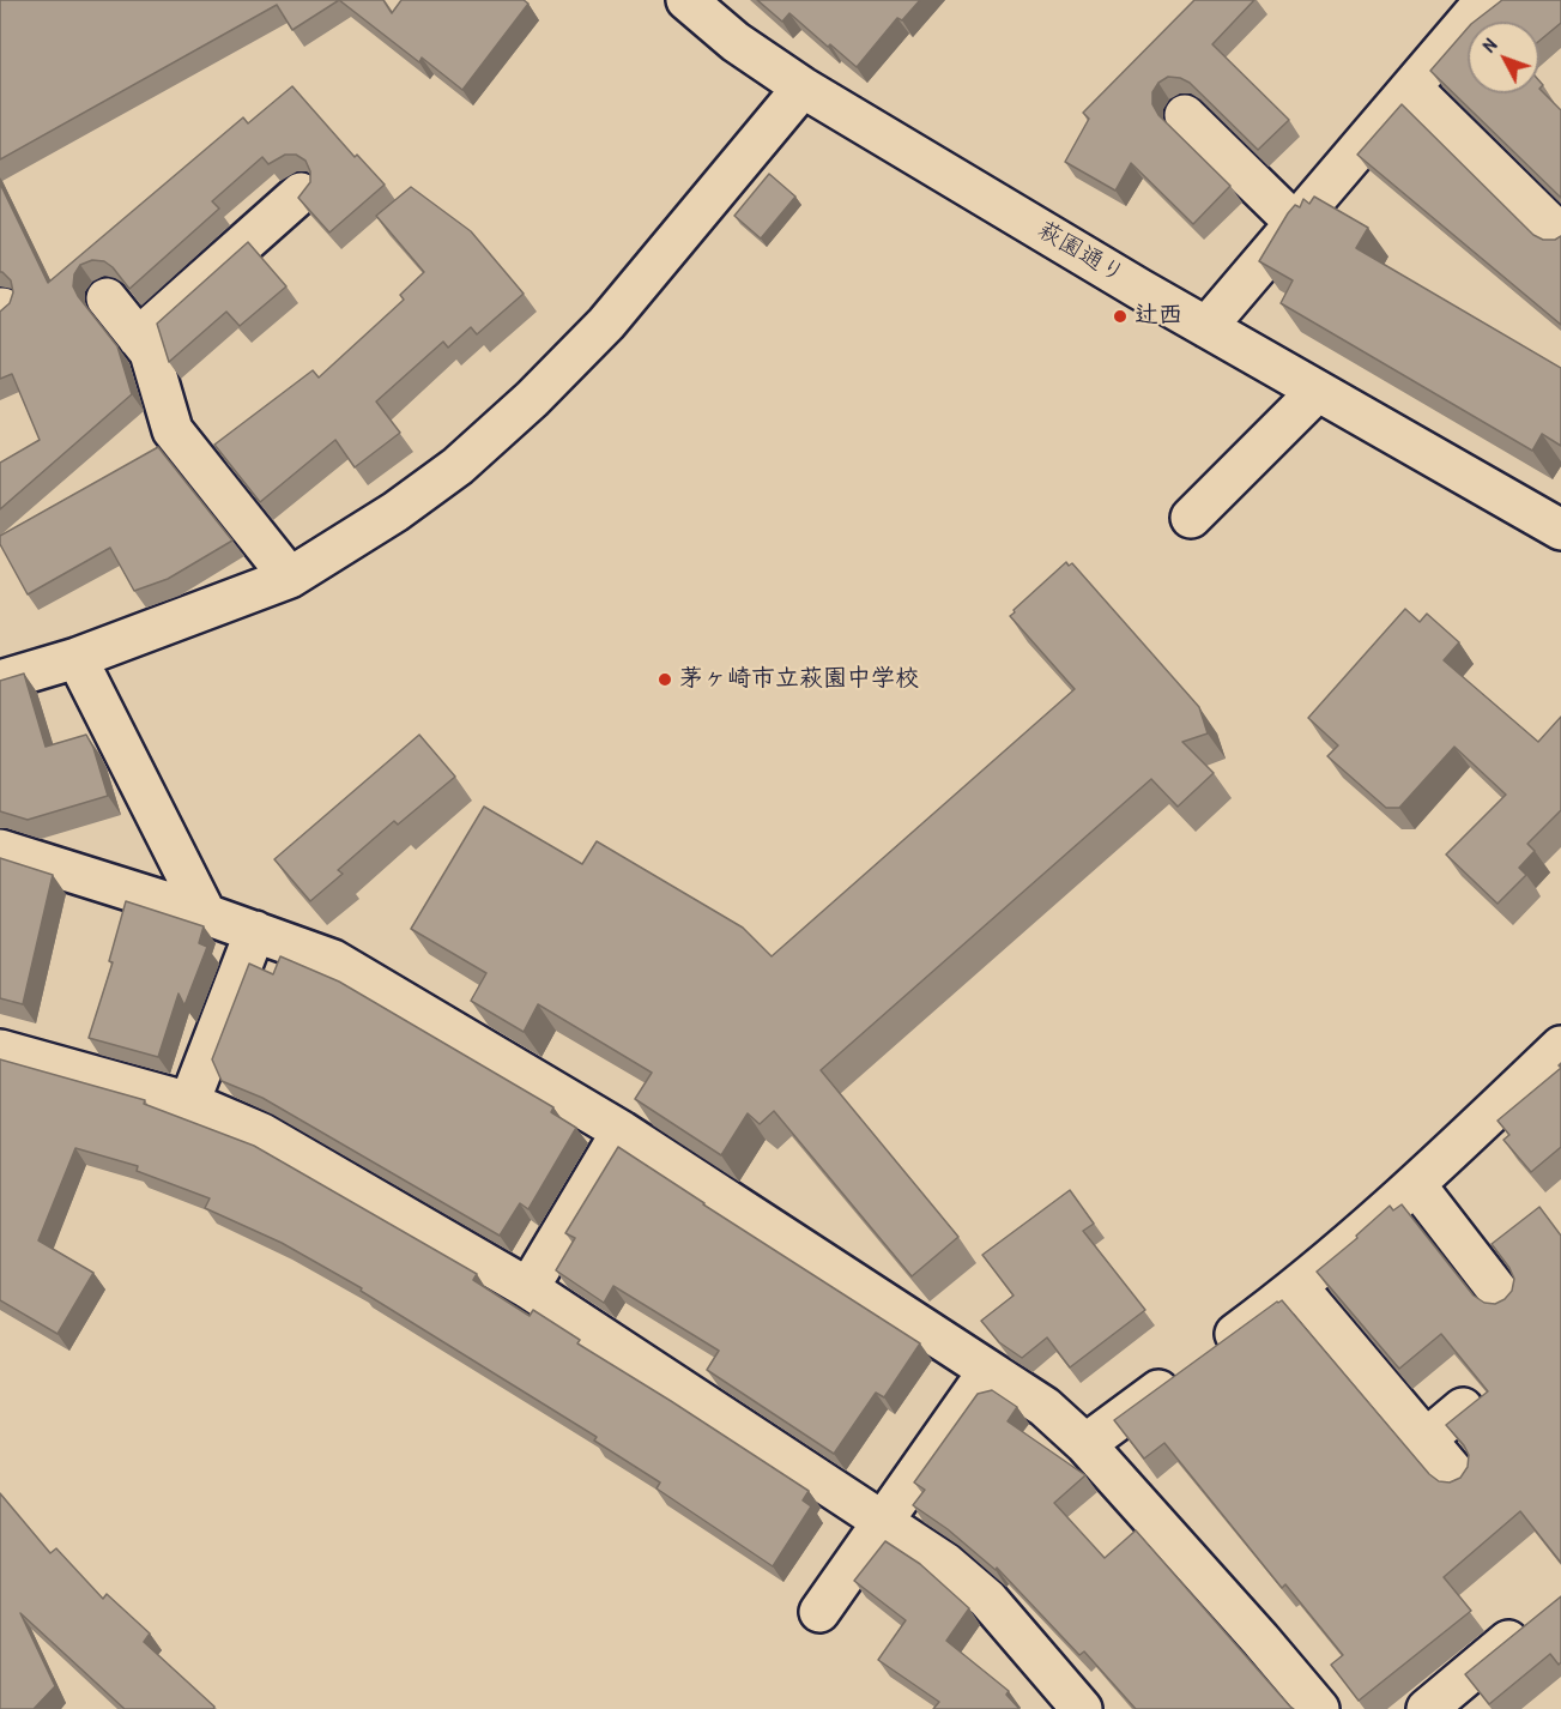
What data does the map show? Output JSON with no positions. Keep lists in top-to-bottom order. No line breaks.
{"streets":{"street":["萩園通り"]},"places":["辻西","茅ヶ崎市立萩園中学校"],"north":"top left"}
